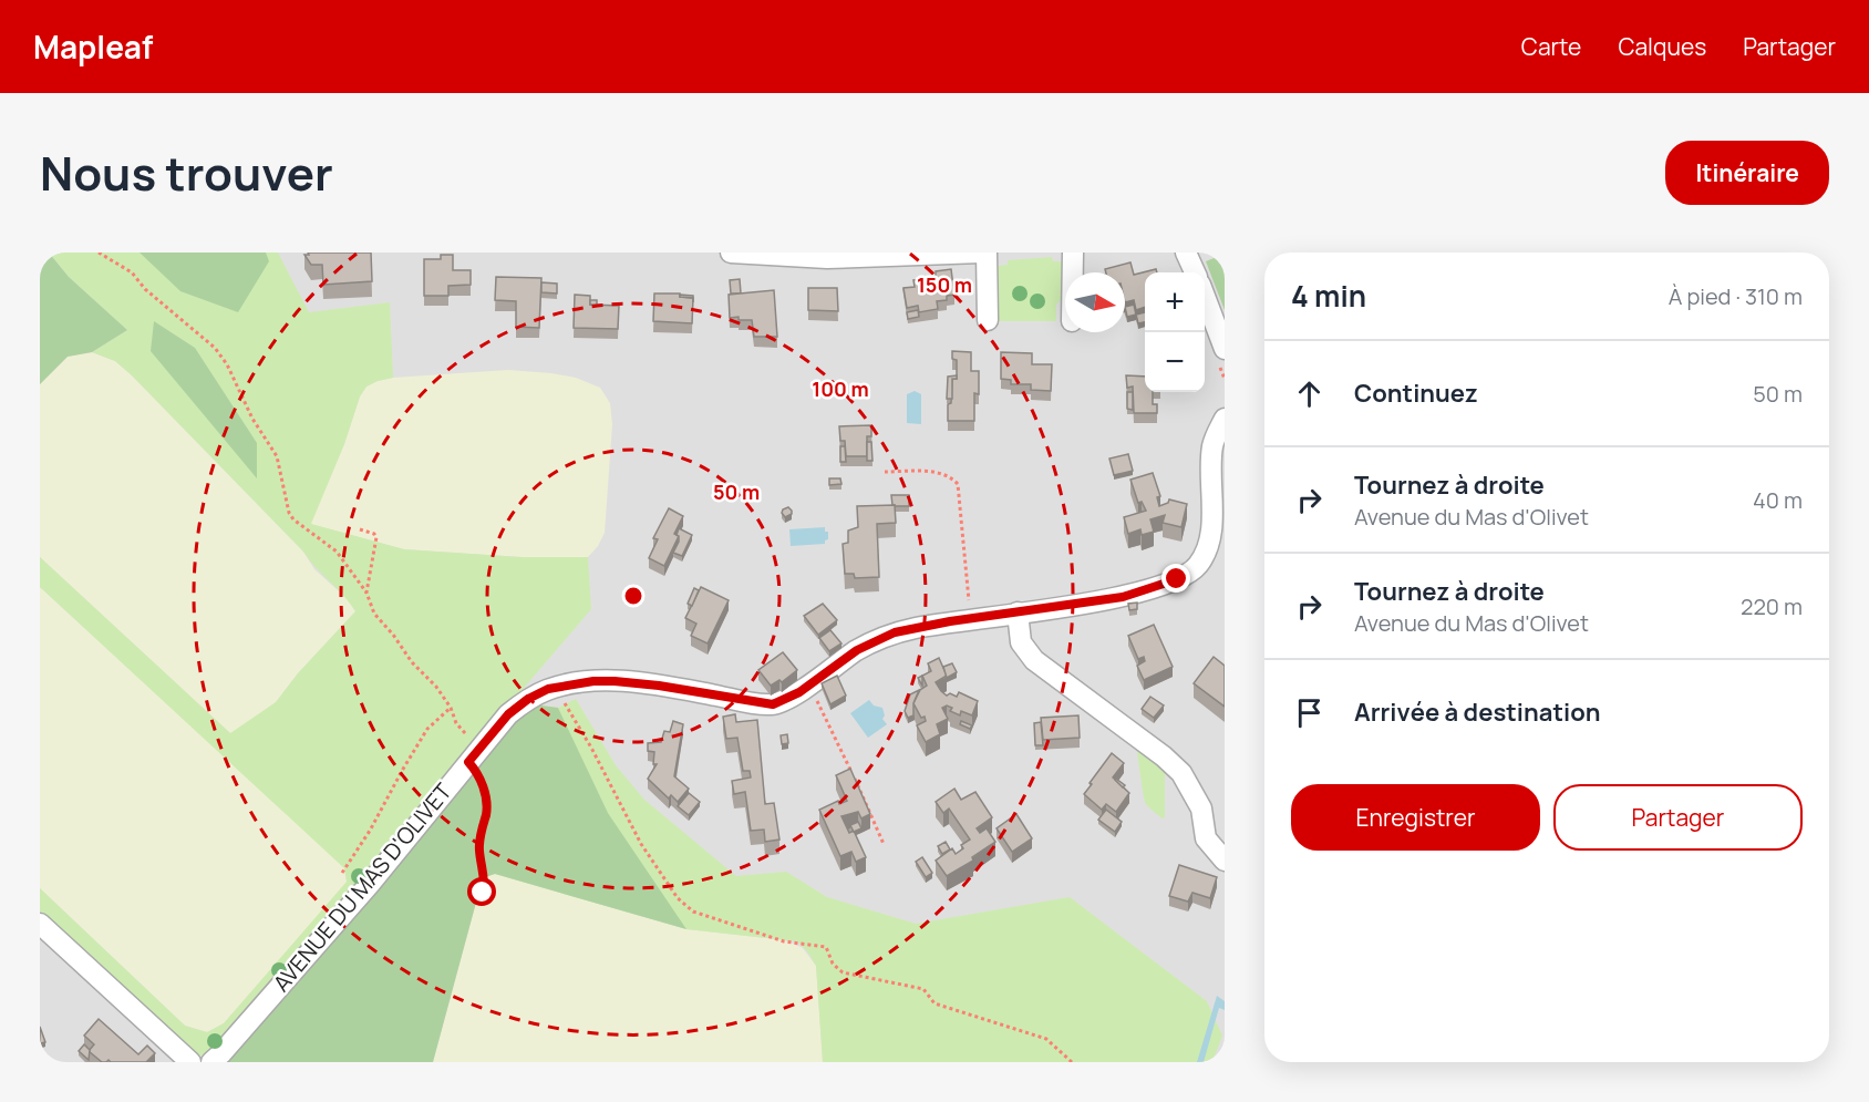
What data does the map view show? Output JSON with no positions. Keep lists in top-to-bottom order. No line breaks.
{"streets":{"street":["AVENUE DU MAS D'OLIVET"]},"north":"right","page":{"header":"Mapleaf","nav":["Carte","Calques","Partager"],"title":"Nous trouver","buttons":["Itinéraire",["Enregistrer","Partager"]],"heading":["4 min","À pied · 310 m"],"map_buttons":["+","−"],"list":[["Continuez","50 m"],["Tournez à droite","Avenue du Mas d'Olivet","40 m"],["Tournez à droite","Avenue du Mas d'Olivet","220 m"],"Arrivée à destination"]},"rings":["150 m","100 m","50 m"]}
